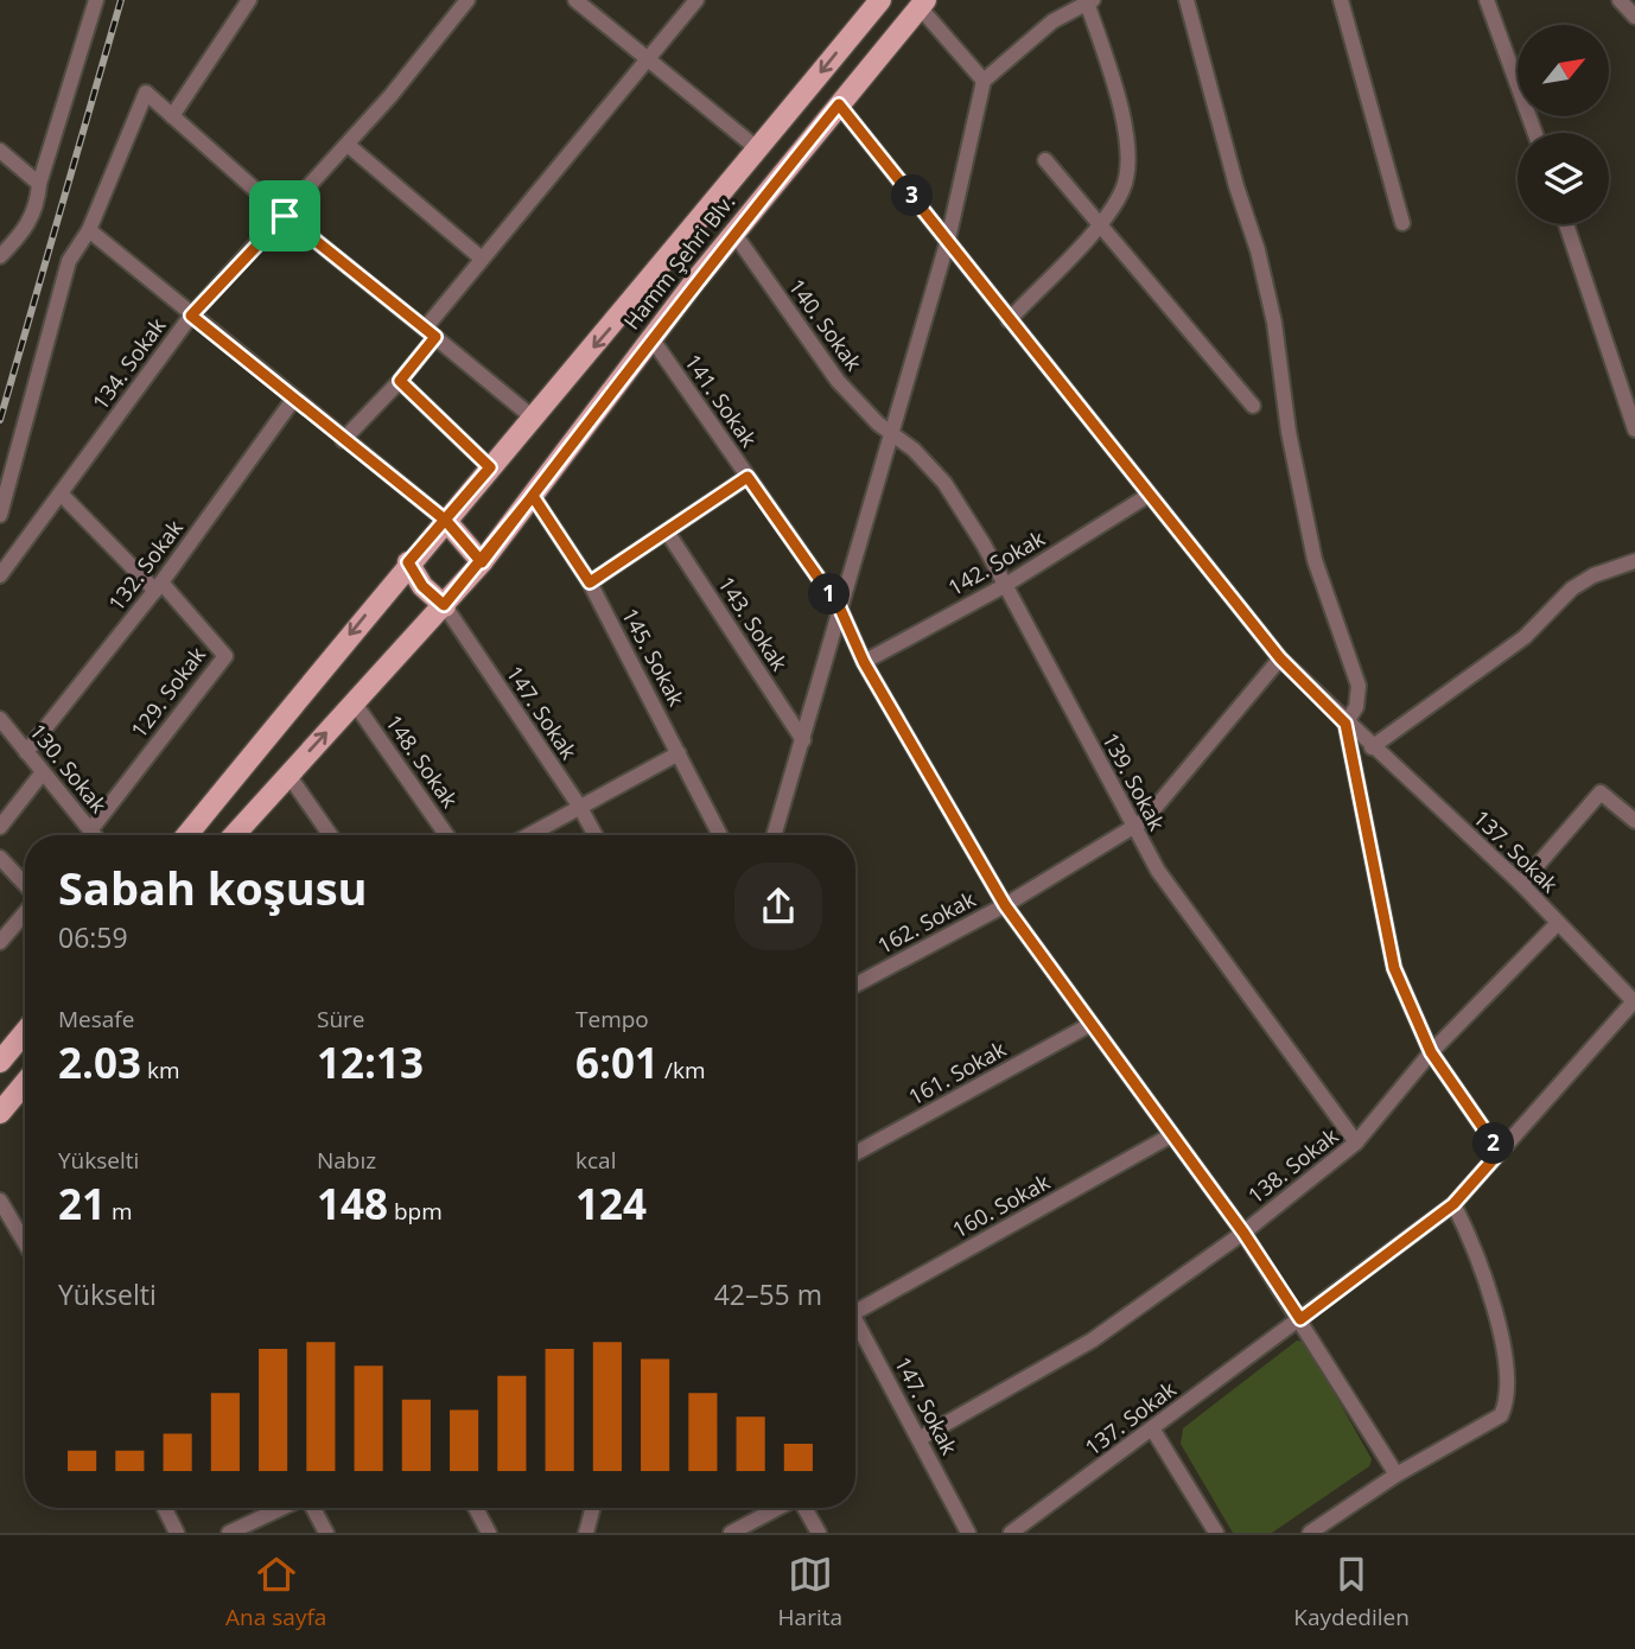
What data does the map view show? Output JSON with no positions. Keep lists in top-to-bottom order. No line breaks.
{"streets":{"main road":["Hamm Şehri Blv."],"street":["140. Sokak","134. Sokak","141. Sokak","142. Sokak","132. Sokak","143. Sokak","145. Sokak","129. Sokak","147. Sokak","148. Sokak","130. Sokak","139. Sokak","137. Sokak","162. Sokak","161. Sokak","138. Sokak","160. Sokak"]},"crossings":[["Hamm Şehri Blv.","140. Sokak"],["Hamm Şehri Blv.","141. Sokak"],["Hamm Şehri Blv.","145. Sokak"],["Hamm Şehri Blv.","147. Sokak"],["Hamm Şehri Blv.","148. Sokak"],["Hamm Şehri Blv.","137. Sokak"],["140. Sokak","139. Sokak"],["141. Sokak","142. Sokak"],["141. Sokak","137. Sokak"],["141. Sokak","162. Sokak"],["141. Sokak","161. Sokak"],["141. Sokak","138. Sokak"],["141. Sokak","160. Sokak"],["142. Sokak","139. Sokak"],["142. Sokak","137. Sokak"],["132. Sokak","129. Sokak"],["132. Sokak","130. Sokak"],["147. Sokak","138. Sokak"],["139. Sokak","162. Sokak"],["139. Sokak","138. Sokak"],["137. Sokak","162. Sokak"],["137. Sokak","138. Sokak"]],"north":"top right","page":{"pins":["3","1","2"],"heading":["Sabah koşusu","06:59"],"stats":[["Mesafe","2.03 km"],["Süre","12:13"],["Tempo","6:01 /km"],["Yükselti","21 m"],["Nabız","148 bpm"],["kcal","124"]],"chart":["Yükselti","42–55 m"],"tabs":["Ana sayfa","Harita","Kaydedilen"]}}
